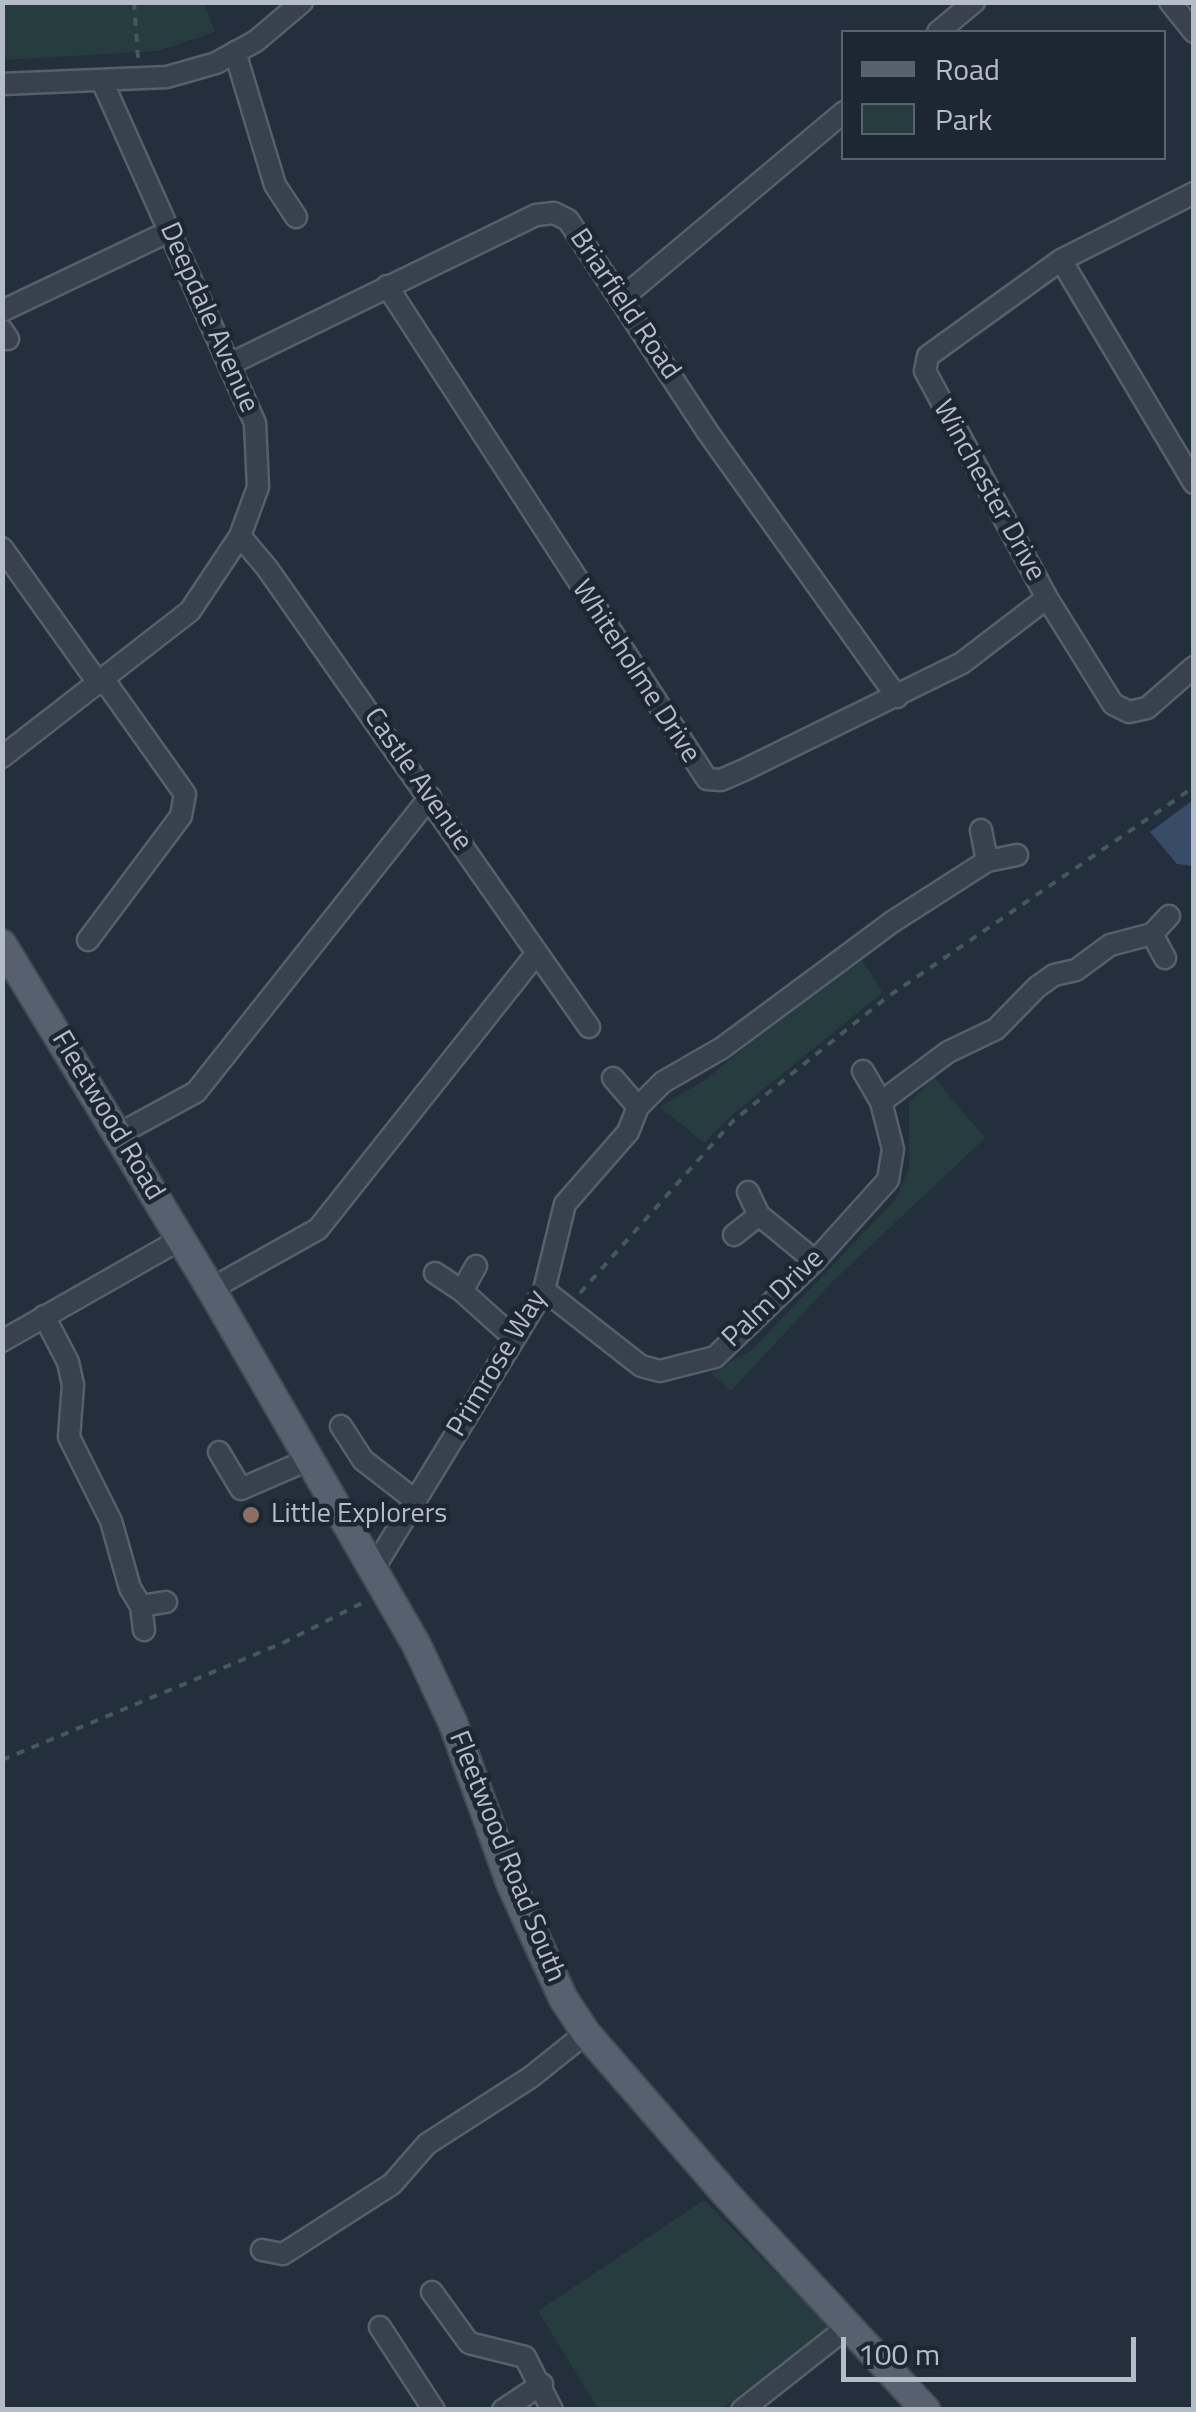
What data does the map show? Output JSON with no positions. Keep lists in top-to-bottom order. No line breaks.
{"streets":{"main road":["Fleetwood Road","Fleetwood Road South"],"street":["Briarfield Road","Deepdale Avenue","Winchester Drive","Whiteholme Drive","Castle Avenue","Palm Drive","Primrose Way"]},"crossings":[["Briarfield Road","Deepdale Avenue"],["Briarfield Road","Whiteholme Drive"],["Deepdale Avenue","Castle Avenue"],["Winchester Drive","Whiteholme Drive"],["Fleetwood Road","Fleetwood Road South"],["Palm Drive","Primrose Way"],["Primrose Way","Fleetwood Road South"]],"places":["Little Explorers"],"legend":["Road","Park"],"scale_bar":"100 m"}
